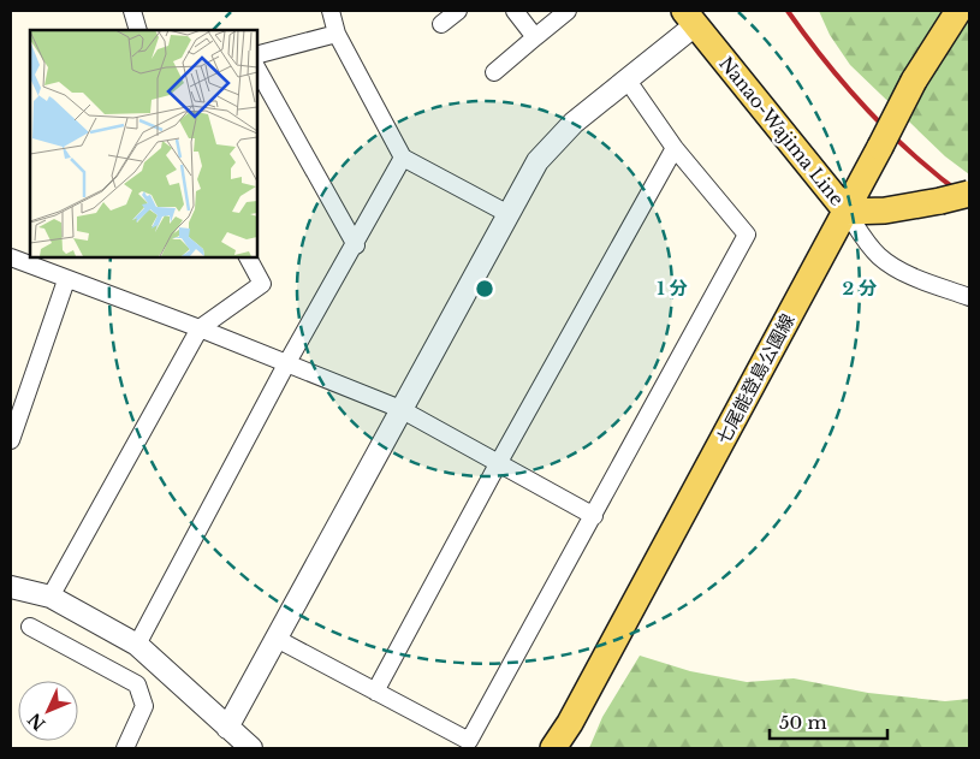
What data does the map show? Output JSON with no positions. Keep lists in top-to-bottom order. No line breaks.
{"streets":{"main road":["Nanao-Wajima Line","七尾能登島公園線"]},"crossings":[["Nanao-Wajima Line","七尾能登島公園線"]],"scale_bar":"50 m","north":"bottom left","rings":["1 分","2 分"]}
